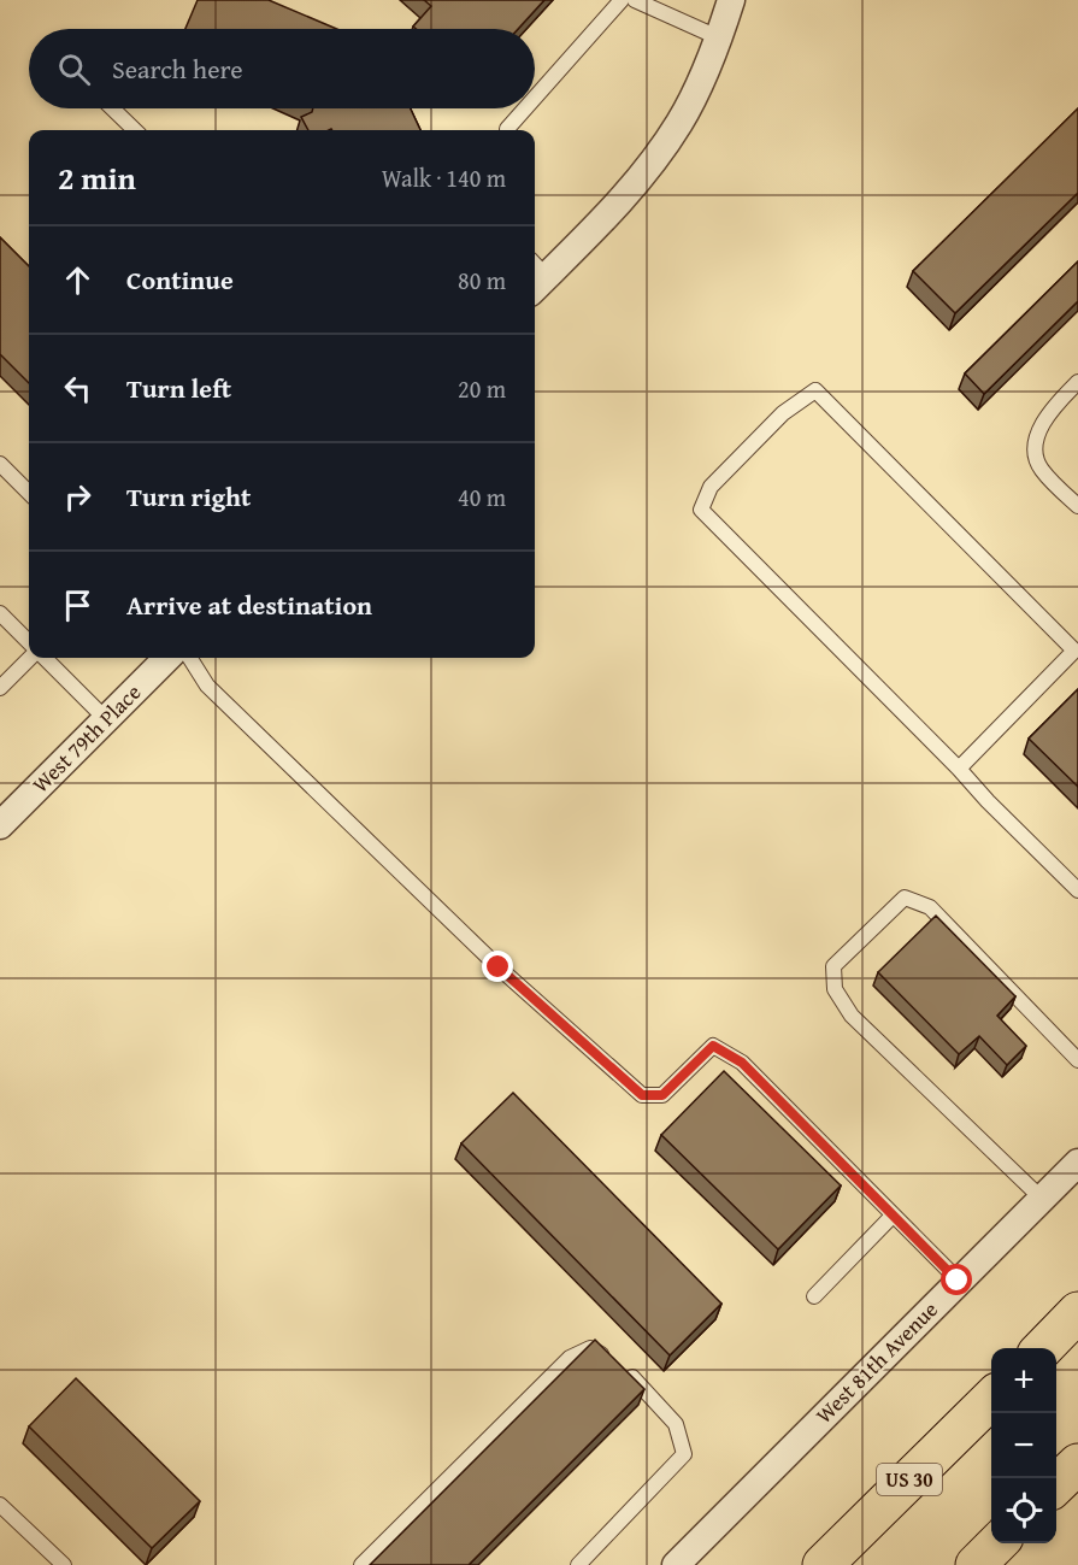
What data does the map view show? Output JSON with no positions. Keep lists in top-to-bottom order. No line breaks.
{"streets":{"main road":["US 30"],"street":["West 79th Place","West 81th Avenue"]},"page":{"search":"Search here","heading":["2 min","Walk · 140 m"],"list":[["Continue","80 m"],["Turn left","20 m"],["Turn right","40 m"],"Arrive at destination"],"map_buttons":["+","−"]}}
